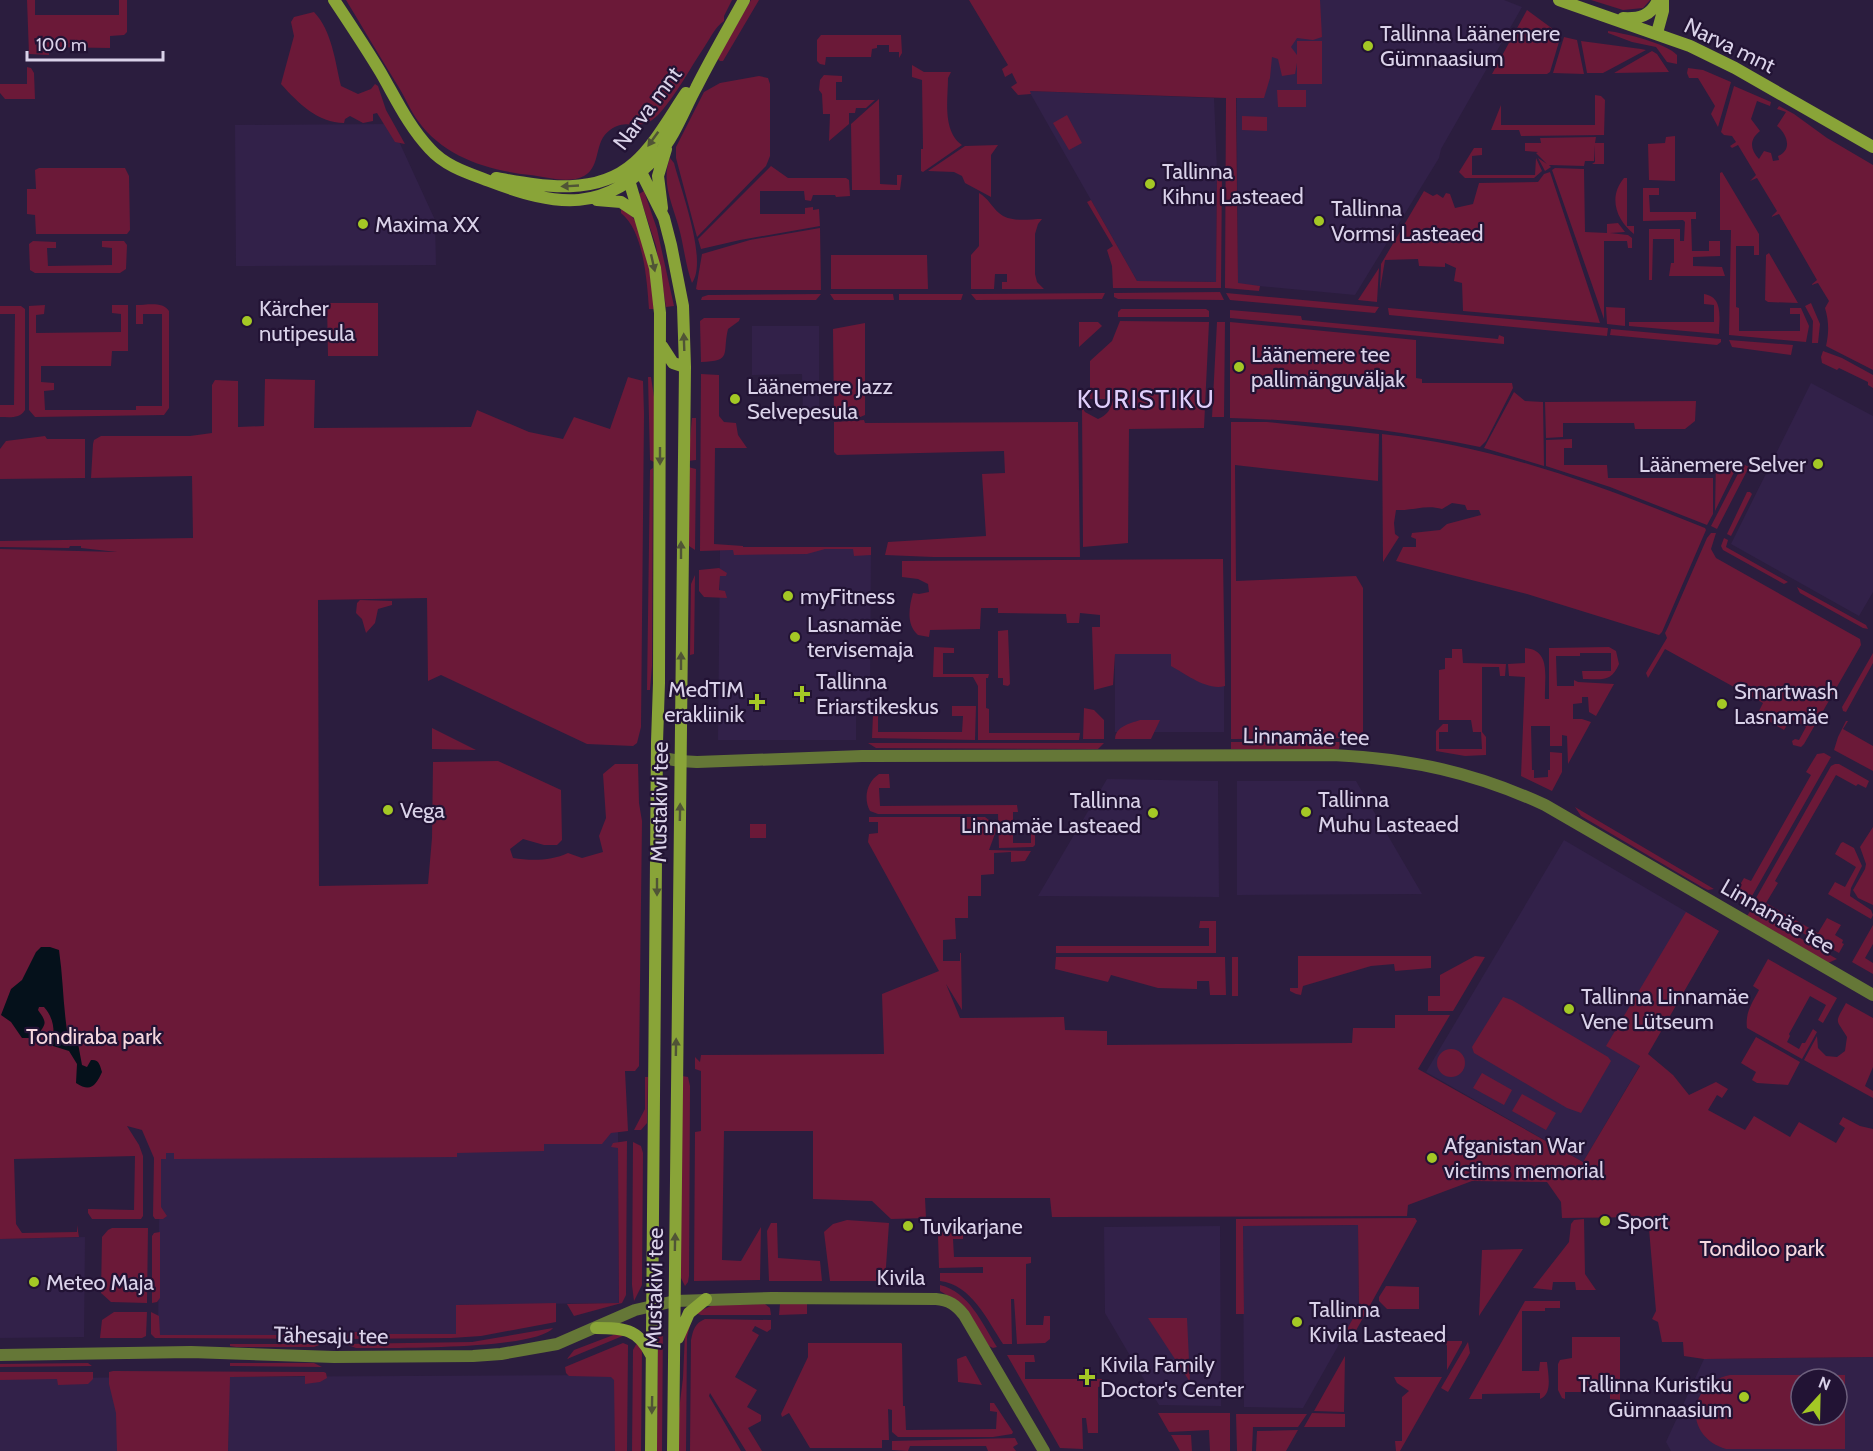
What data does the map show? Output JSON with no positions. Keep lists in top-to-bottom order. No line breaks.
{"streets":{"main road":["Narva mnt","Mustakivi tee"],"street":["Linnamäe tee","Kivila","Tähesaju tee"]},"crossings":[["Narva mnt","Mustakivi tee"],["Linnamäe tee","Mustakivi tee"],["Mustakivi tee","Kivila"],["Mustakivi tee","Tähesaju tee"],["Kivila","Tähesaju tee"]],"districts":["KURISTIKU"],"parks":["Tondiraba park","Tondiloo park"],"places":{"other":["Tallinna Läänemere Gümnaasium","Tallinna Kihnu Lasteaed","Tallinna Vormsi Lasteaed","Maxima XX","Kärcher nutipesula","Läänemere tee pallimänguväljak","Läänemere Jazz Selvepesula","Läänemere Selver","myFitness","Lasnamäe tervisemaja","Smartwash Lasnamäe","Vega","Tallinna Muhu Lasteaed","Tallinna Linnamäe Lasteaed","Tallinna Linnamäe Vene Lütseum","Afganistan War victims memorial","Sport","Tuvikarjane","Meteo Maja","Tallinna Kivila Lasteaed","Tallinna Kuristiku Gümnaasium"],"health":["Tallinna Eriarstikeskus","MedTIM erakliinik","Kivila Family Doctor's Center"]},"scale_bar":"100 m","north":"top"}
